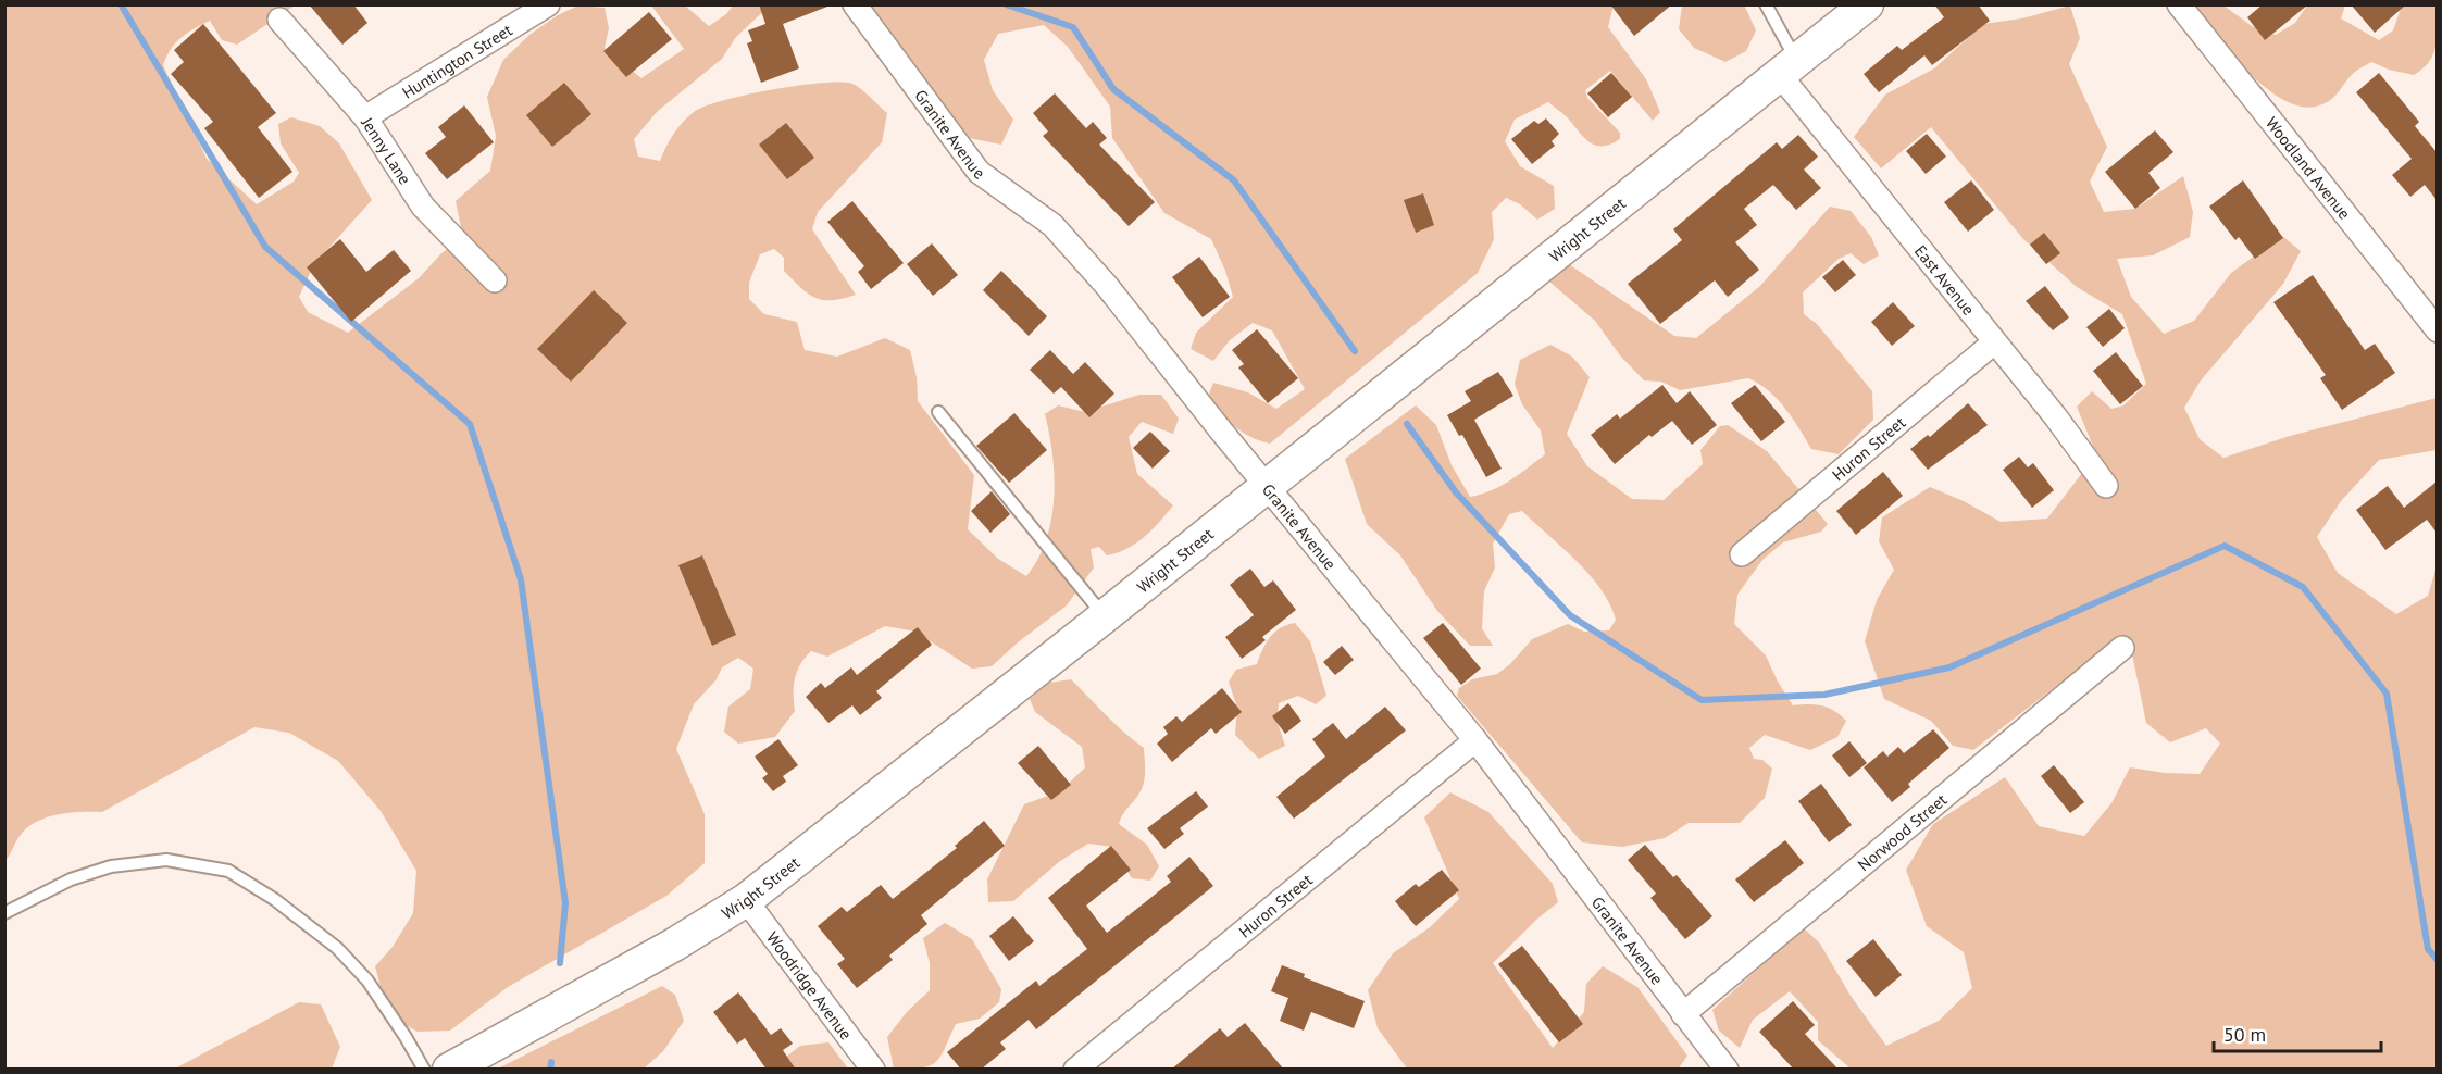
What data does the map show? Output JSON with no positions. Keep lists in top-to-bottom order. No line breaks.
{"streets":{"main road":["Wright Street"],"street":["Huntington Street","Granite Avenue","Jenny Lane","Woodland Avenue","East Avenue","Huron Street","Norwood Street","Woodridge Avenue"]},"crossings":[["Huntington Street","Jenny Lane"],["Granite Avenue","Wright Street"],["Granite Avenue","Huron Street"],["Granite Avenue","Norwood Street"],["Wright Street","East Avenue"],["Wright Street","Woodridge Avenue"],["East Avenue","Huron Street"]],"scale_bar":"50 m"}
